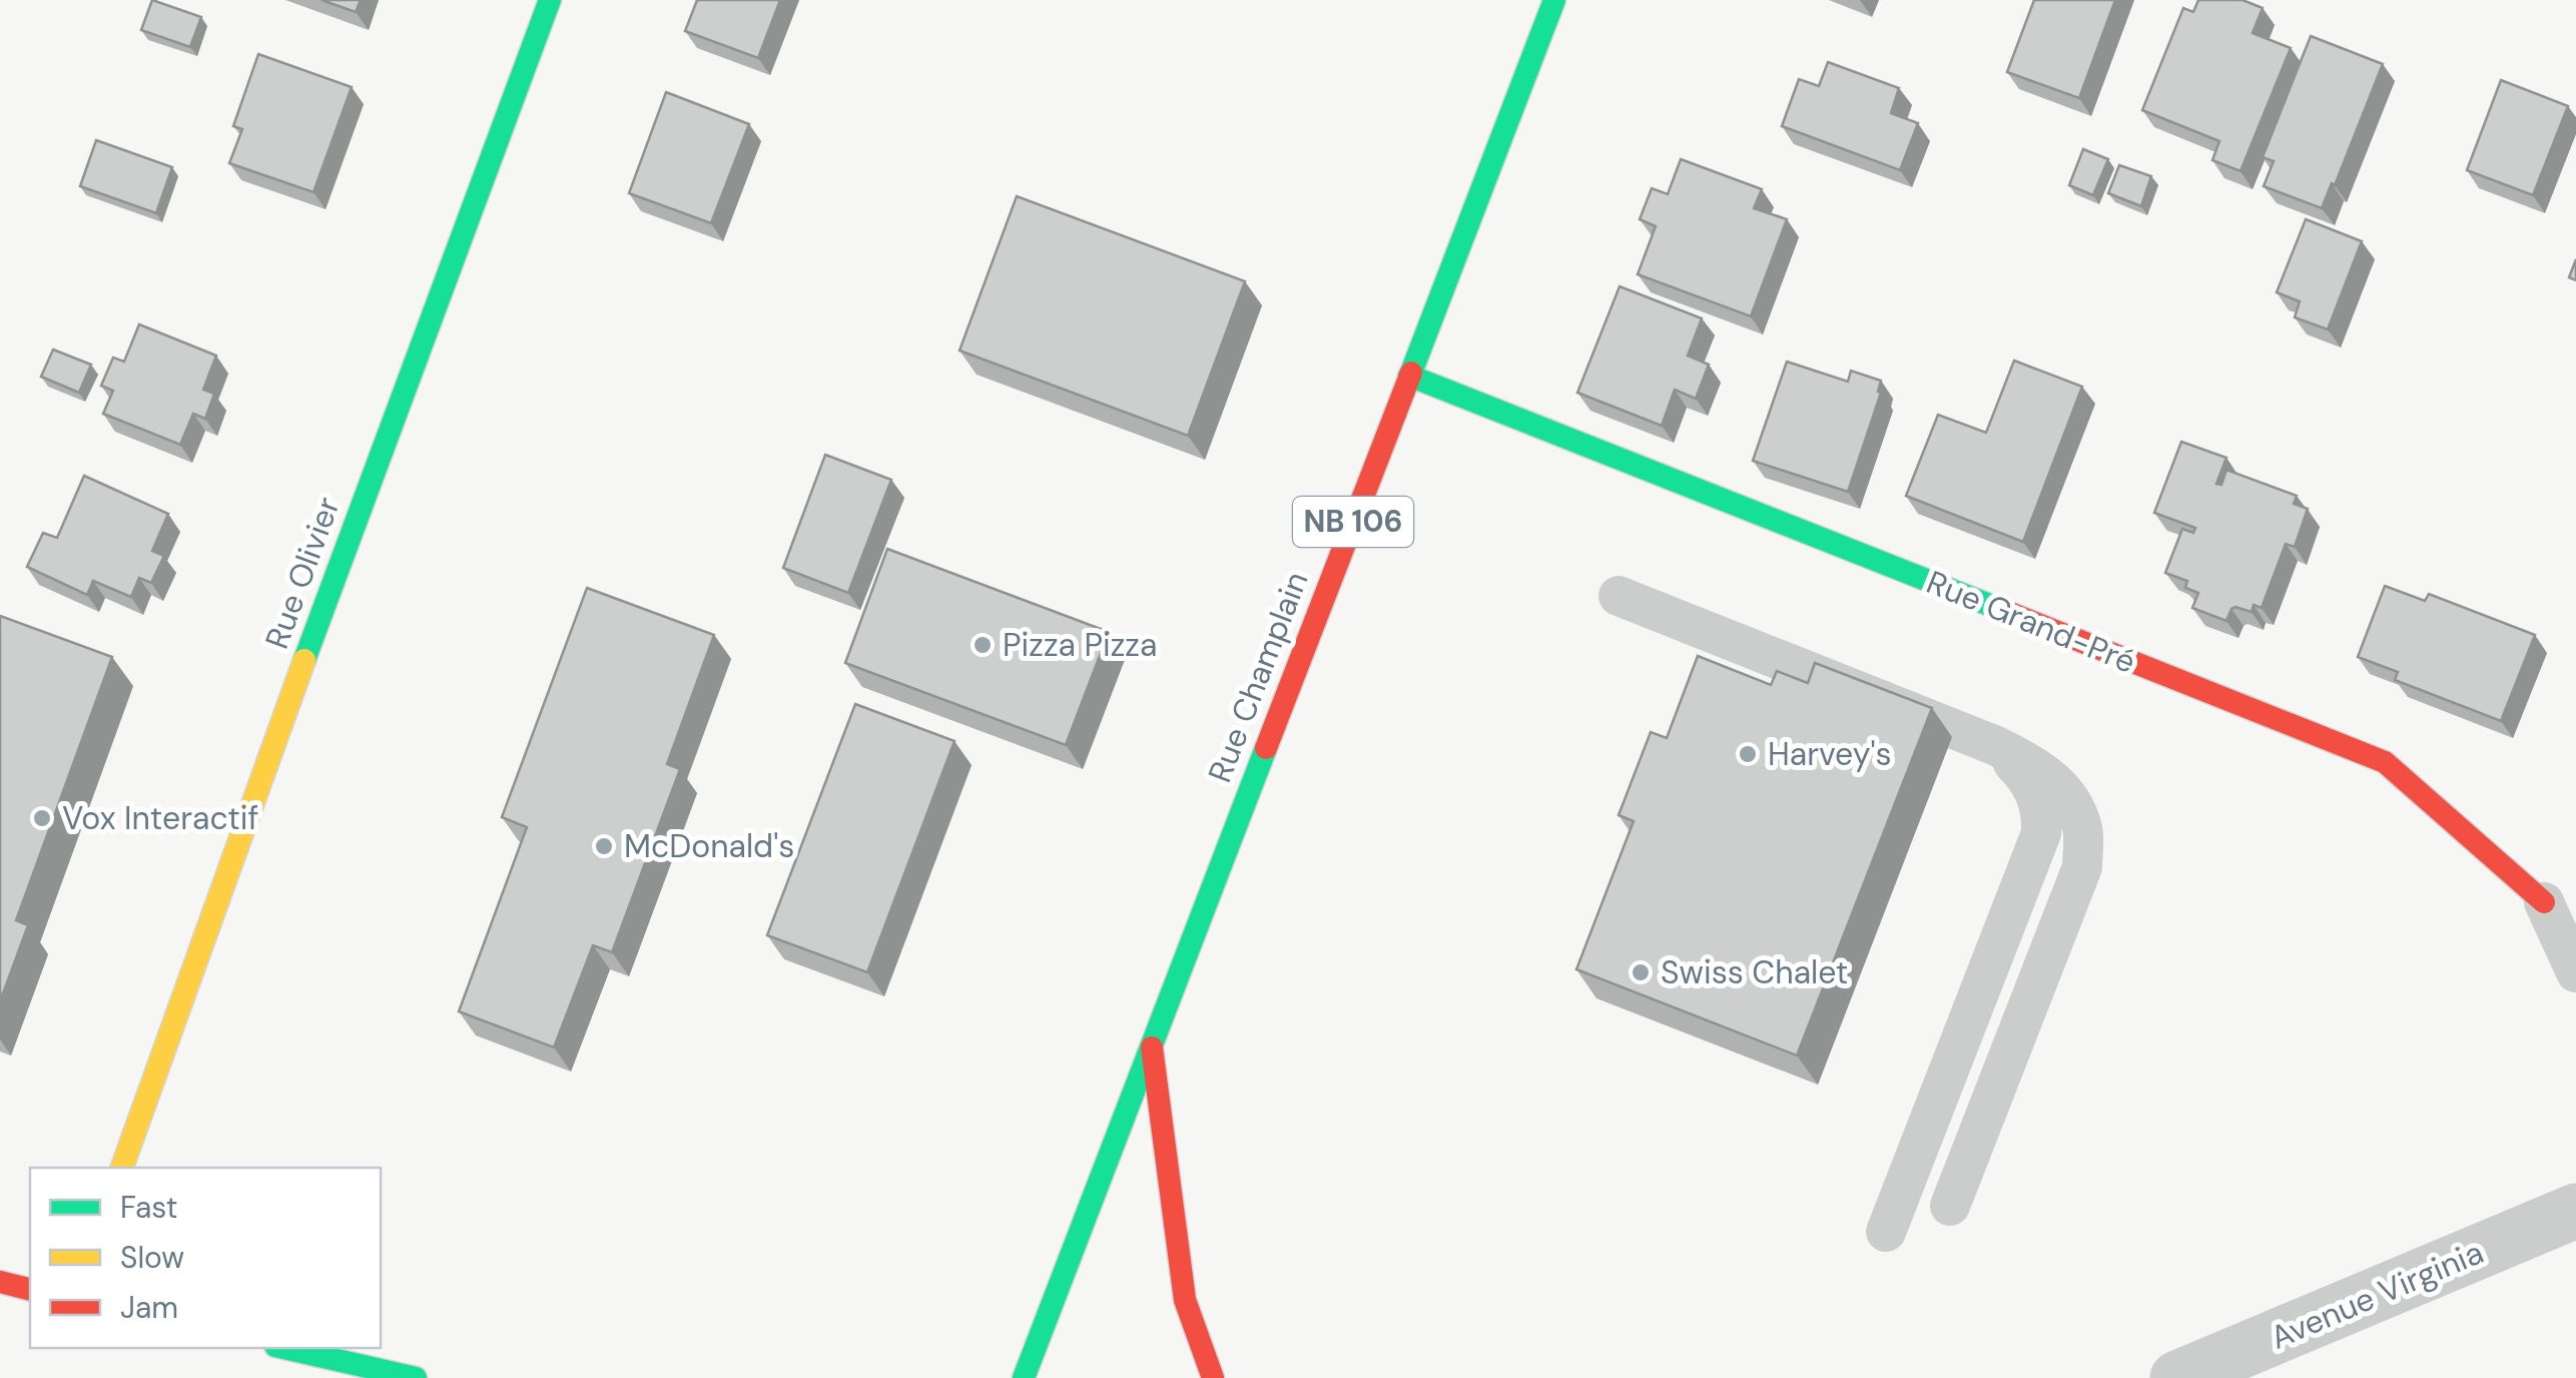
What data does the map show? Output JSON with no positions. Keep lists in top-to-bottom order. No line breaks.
{"streets":{"street":["NB 106","Rue Olivier","Rue Grand-Pré","Rue Champlain","Avenue Virginia"]},"crossings":[["Rue Grand-Pré","Rue Champlain"]],"places":["Pizza Pizza","Harvey's","Vox Interactif","McDonald's","Swiss Chalet"],"legend":["Fast","Slow","Jam"]}
